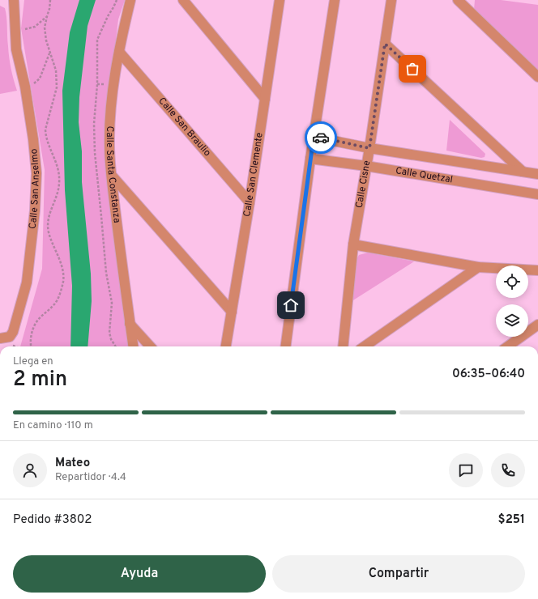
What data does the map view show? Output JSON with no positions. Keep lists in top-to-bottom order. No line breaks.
{"streets":{"street":["Calle San Braulio","Calle Santa Constanza","Calle San Clemente","Calle Quetzal","Calle Cisne","Calle San Anselmo"]},"crossings":[["Calle San Braulio","Calle Santa Constanza"],["Calle San Braulio","Calle San Clemente"],["Calle Quetzal","Calle Cisne"]],"page":{"heading":["2 min","Llega en","06:35–06:40"],"panel":["Mateo","Repartidor · 4.4","Pedido #3802","$251"],"bar":"En camino · 110 m","buttons":["Ayuda","Compartir"]}}
